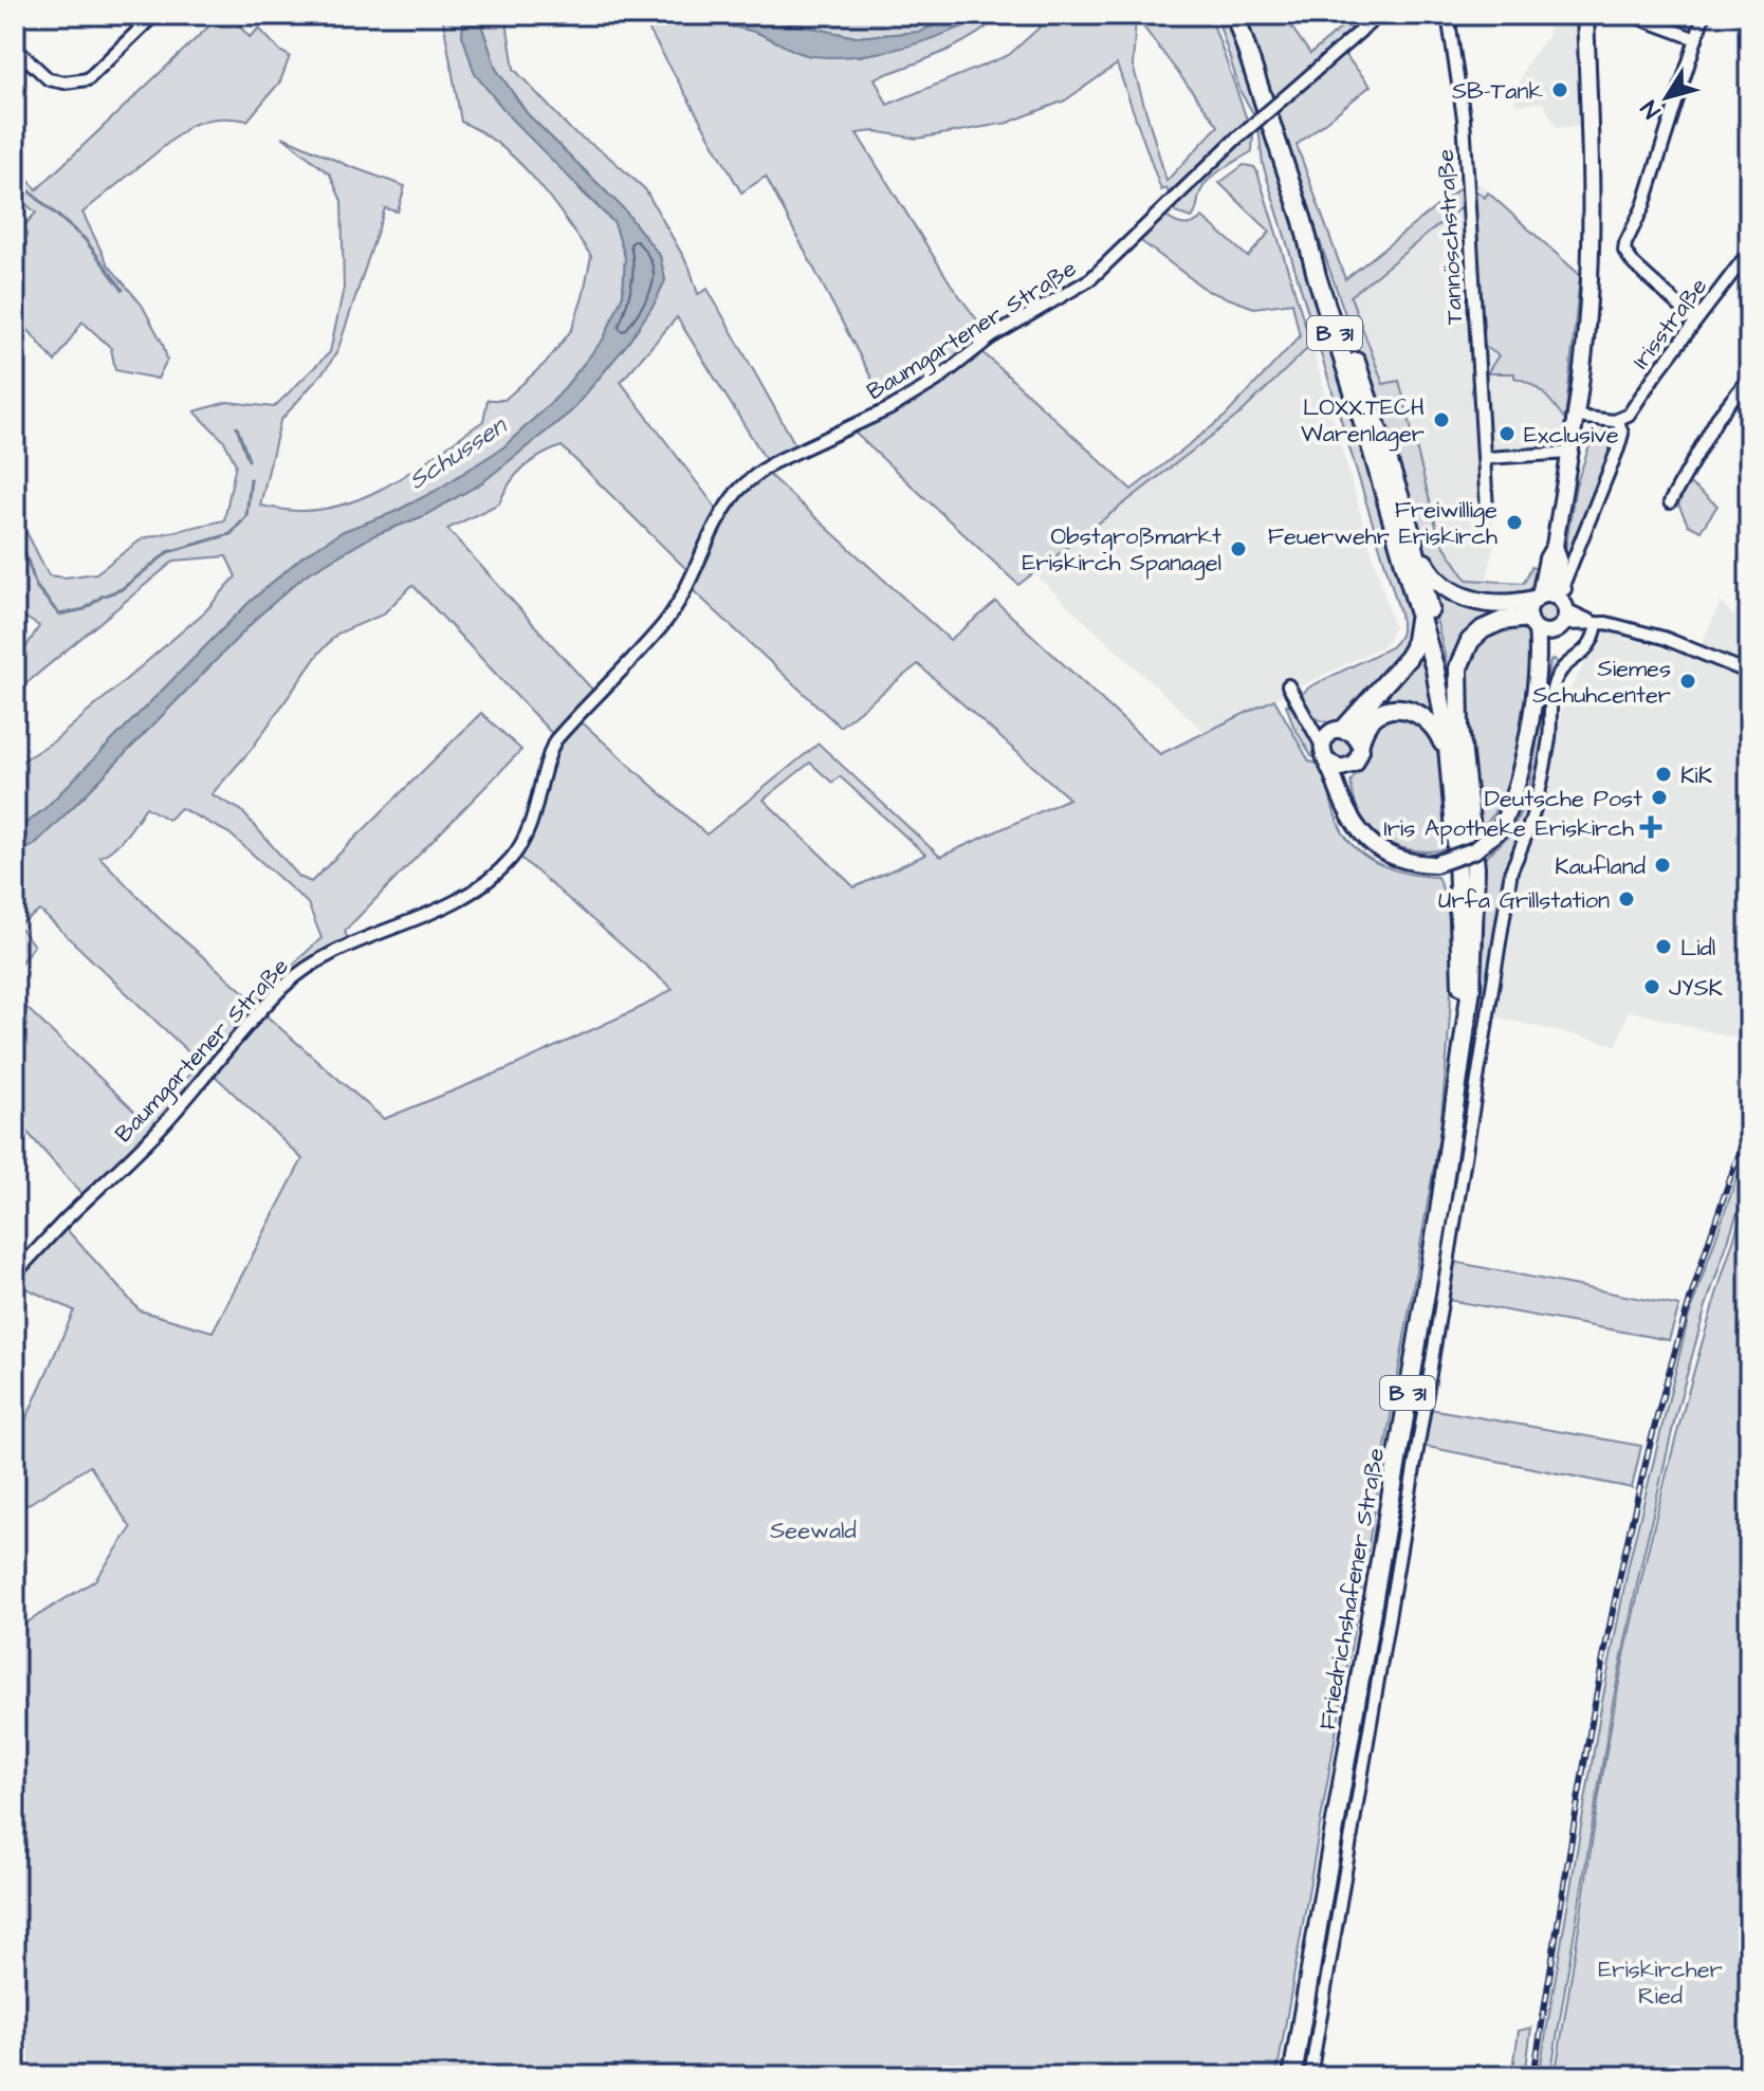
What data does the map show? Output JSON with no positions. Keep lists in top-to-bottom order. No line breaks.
{"streets":{"main road":["B 31","Friedrichshafener Straße"],"street":["Tannöschstraße","Irisstraße","Baumgartener Straße"]},"crossings":[["B 31","Friedrichshafener Straße"]],"water":["Schussen"],"parks":["Seewald","Eriskircher Ried"],"places":{"other":["SB-Tank","LOXX.TECH Warenlager","Exclusive","Freiwillige Feuerwehr Eriskirch","Obstgroßmarkt Eriskirch Spanagel","Siemes Schuhcenter","KiK","Deutsche Post","Kaufland","Urfa Grillstation","Lidl","JYSK"],"health":["Iris Apotheke Eriskirch"]},"north":"bottom left"}
